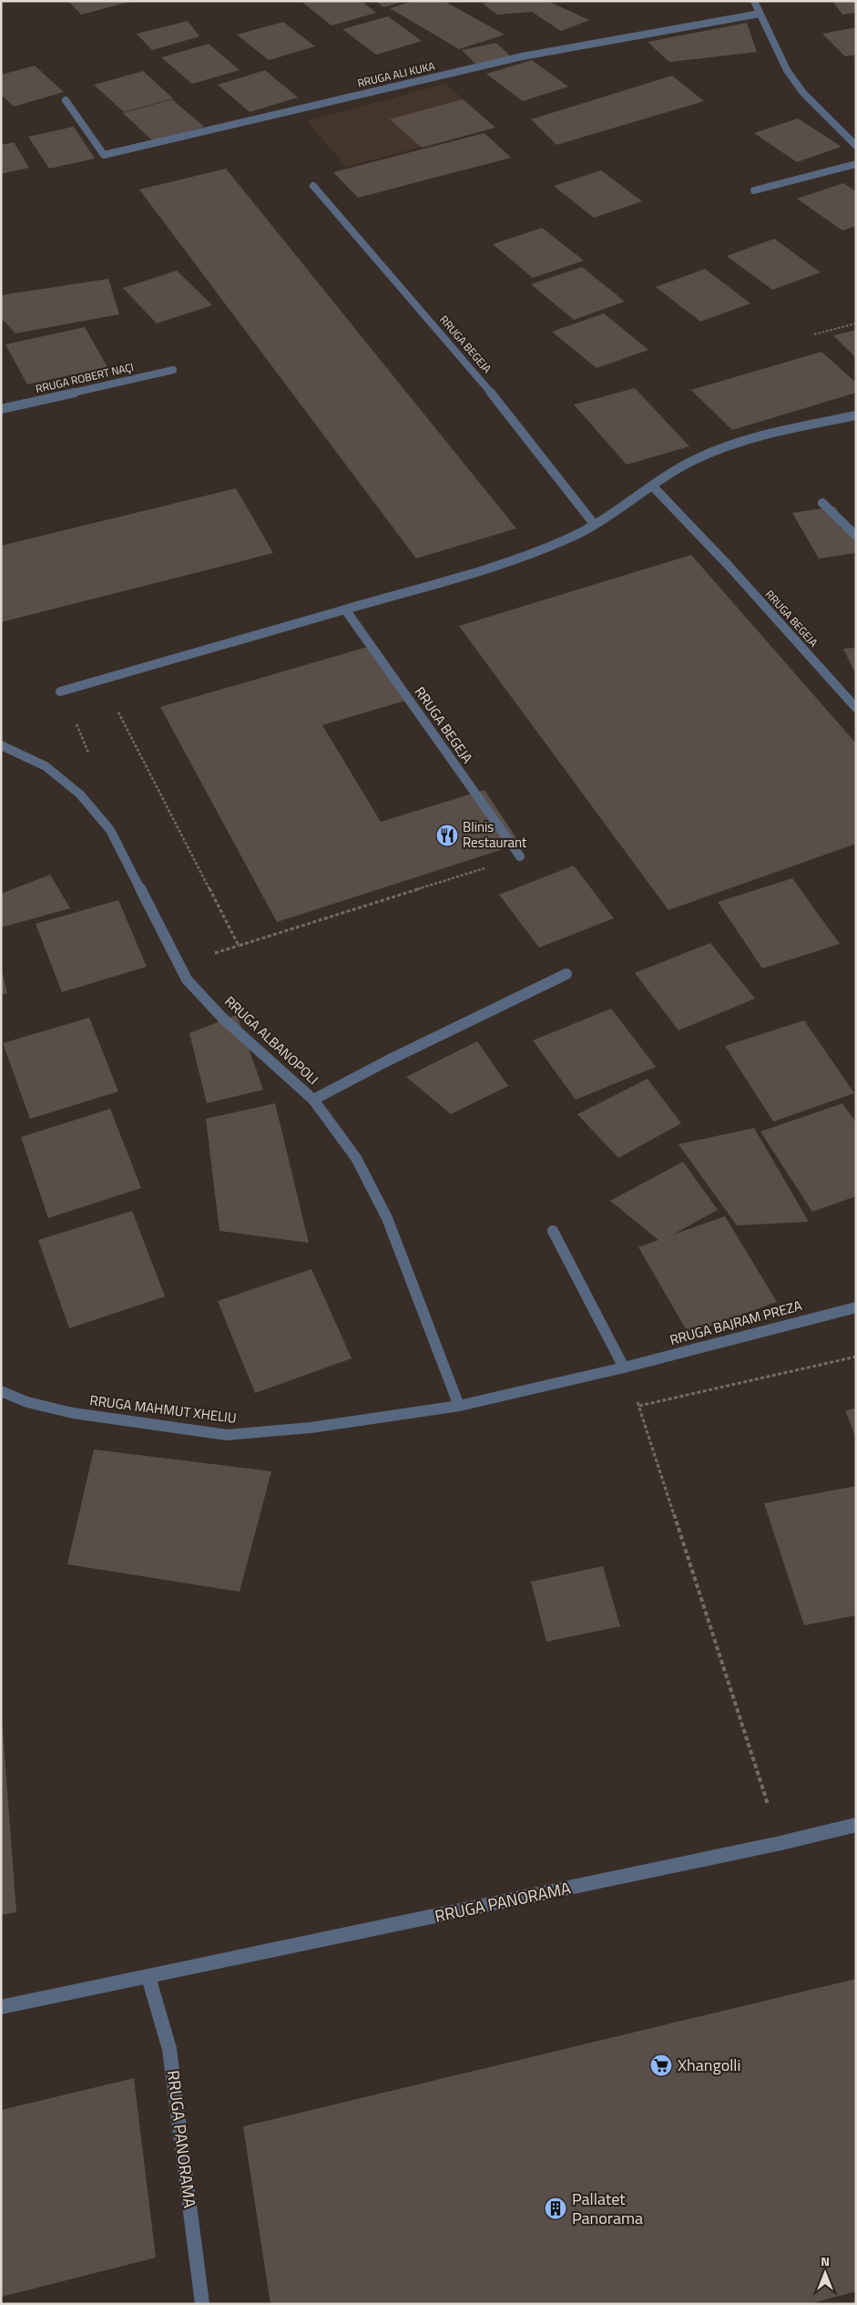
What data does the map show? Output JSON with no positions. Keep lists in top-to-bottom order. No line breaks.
{"streets":{"street":["RRUGA ALI KUKA","RRUGA BEGEJA","RRUGA ROBERT NAÇI","RRUGA ALBANOPOLI","RRUGA BAJRAM PREZA","RRUGA MAHMUT XHELIU","RRUGA PANORAMA"]},"crossings":[["RRUGA ALBANOPOLI","RRUGA BAJRAM PREZA"],["RRUGA ALBANOPOLI","RRUGA MAHMUT XHELIU"],["RRUGA BAJRAM PREZA","RRUGA MAHMUT XHELIU"]],"places":{"restaurant":["Blinis Restaurant"],"supermarket":["Xhangolli"],"building":["Pallatet Panorama"]},"north":"top"}
